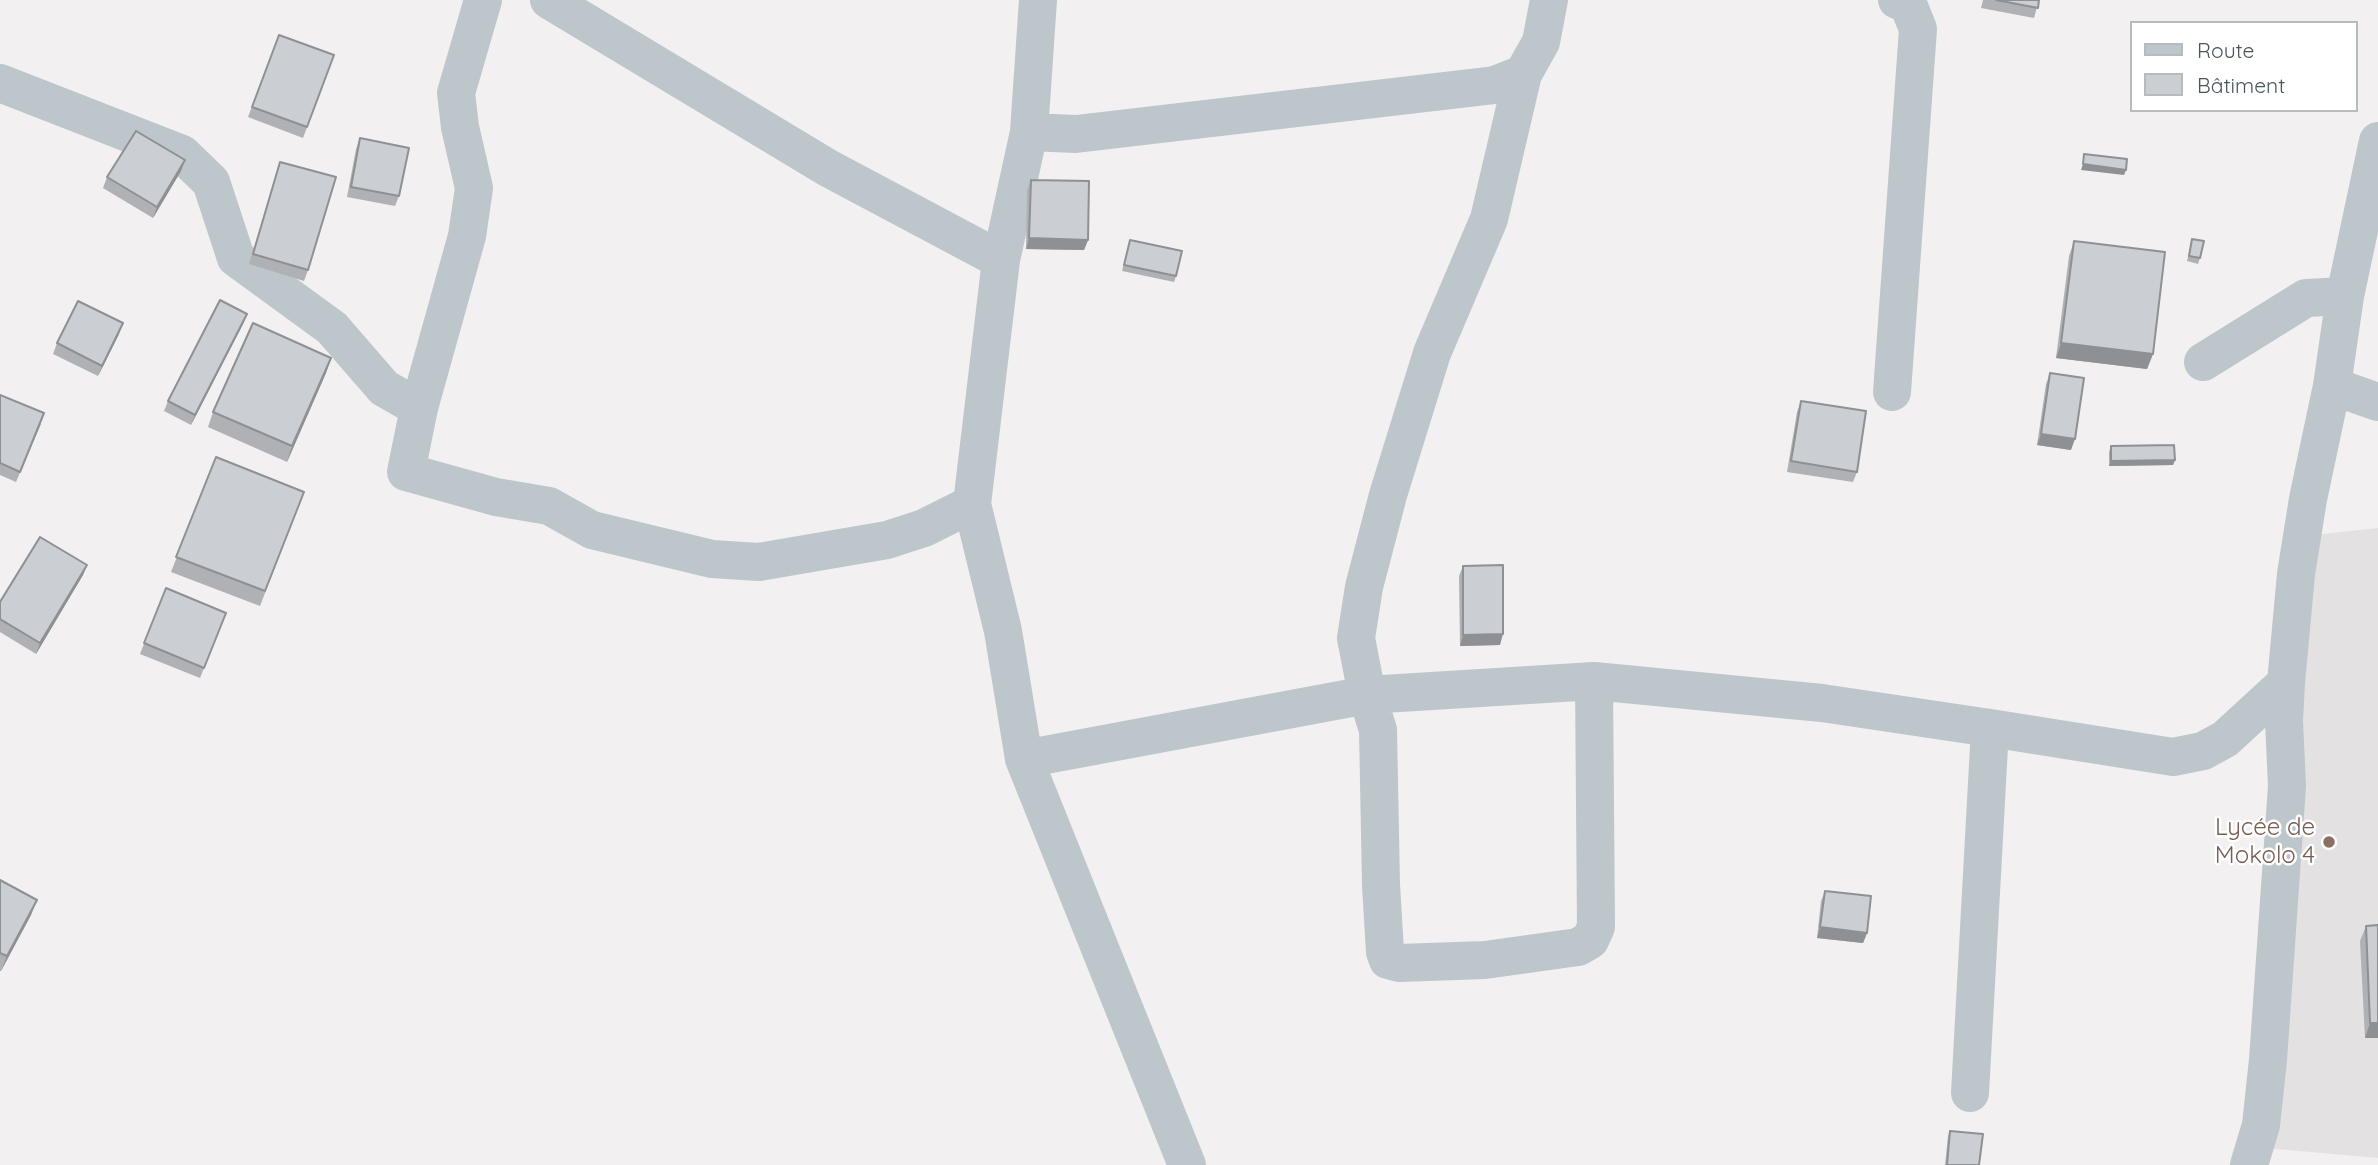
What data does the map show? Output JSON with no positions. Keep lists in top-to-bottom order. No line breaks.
{"places":["Lycée de Mokolo 4"],"legend":["Route","Bâtiment"]}
